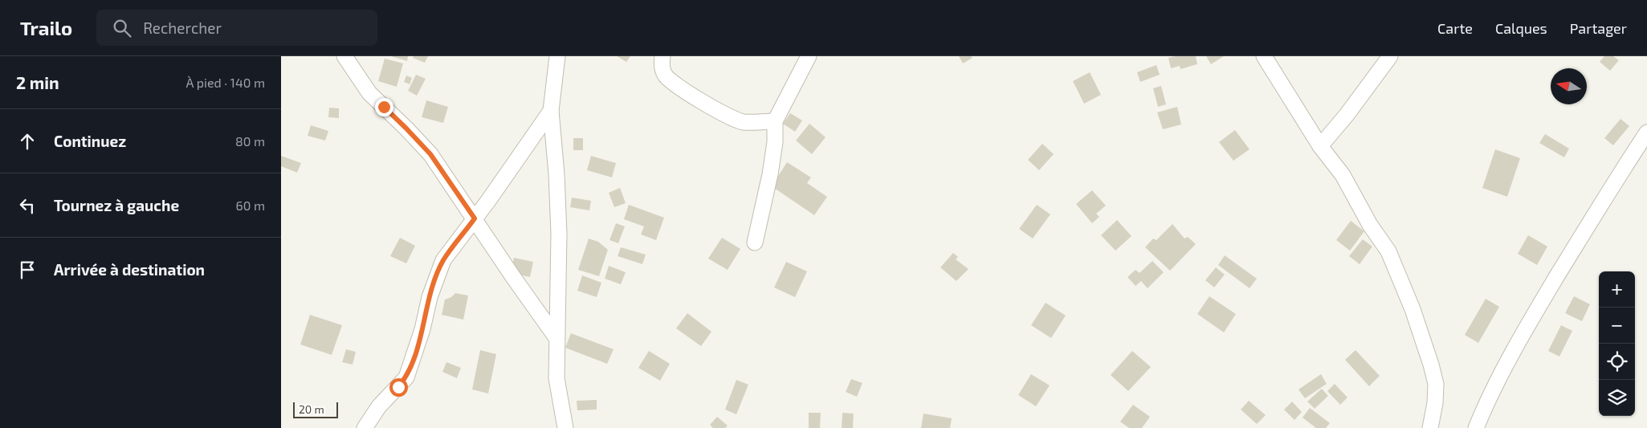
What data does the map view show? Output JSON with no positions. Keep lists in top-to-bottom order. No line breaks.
{"scale_bar":"20 m","north":"left","page":{"header":"Trailo","search":"Rechercher","nav":["Carte","Calques","Partager"],"heading":["2 min","À pied · 140 m"],"list":[["Continuez","80 m"],["Tournez à gauche","60 m"],"Arrivée à destination"],"map_buttons":["+","−"],"scale":"20 m"}}
